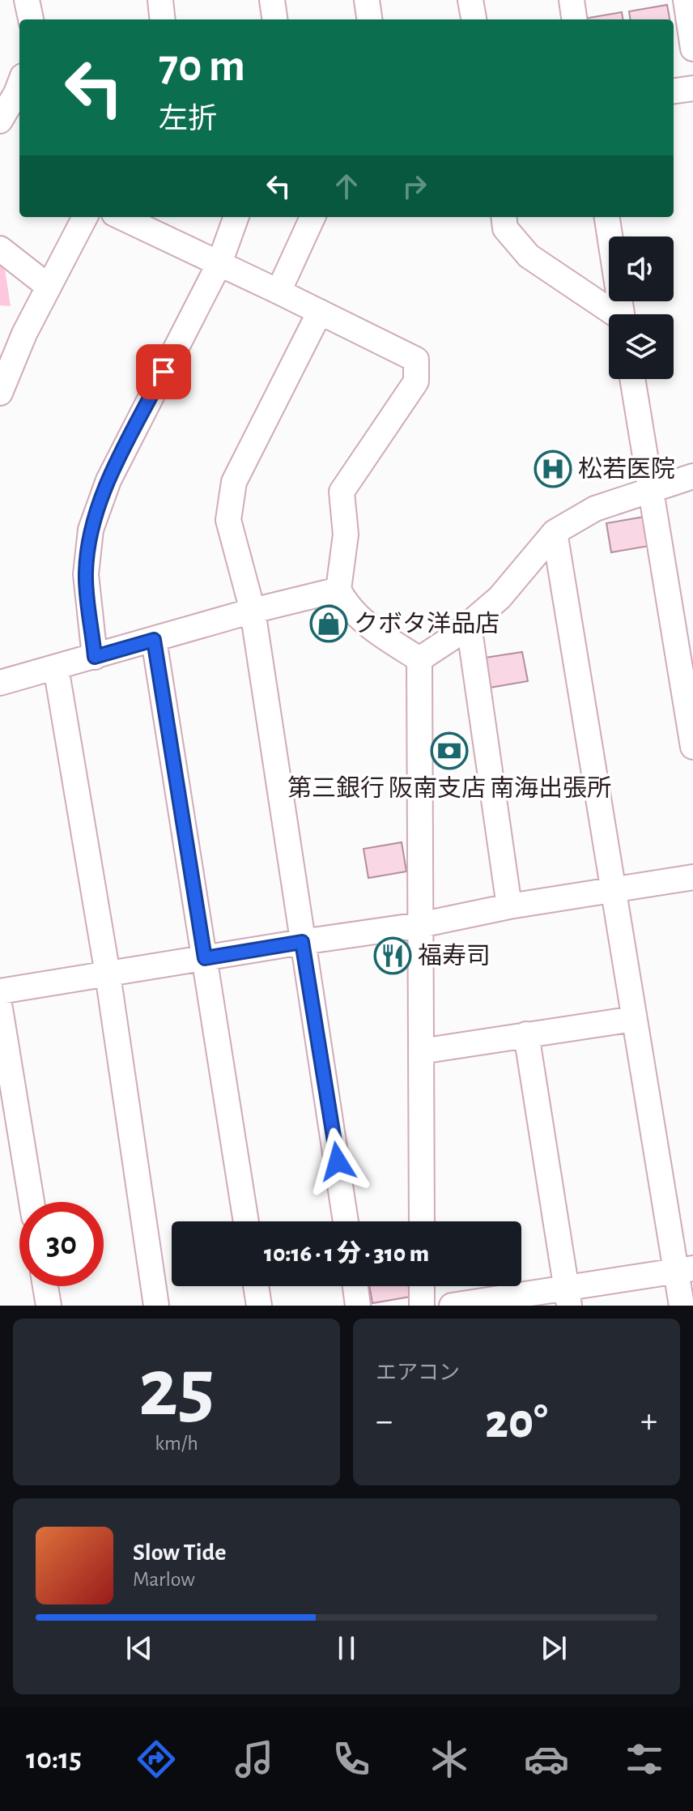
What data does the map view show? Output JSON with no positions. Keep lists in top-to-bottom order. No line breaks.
{"places":{"hospital":["松若医院"],"shop":["クボタ洋品店"],"bank":["第三銀行 阪南支店 南海出張所"],"restaurant":["福寿司"]},"page":{"turn":["70 m","左折"],"limit":"30","trip":"10:16 · 1 分 · 310 m","tile":[["25","km/h"],"エアコン"],"heat":["−","20°","+"],"song":["Slow Tide","Marlow"],"tabs":"10:15"}}
